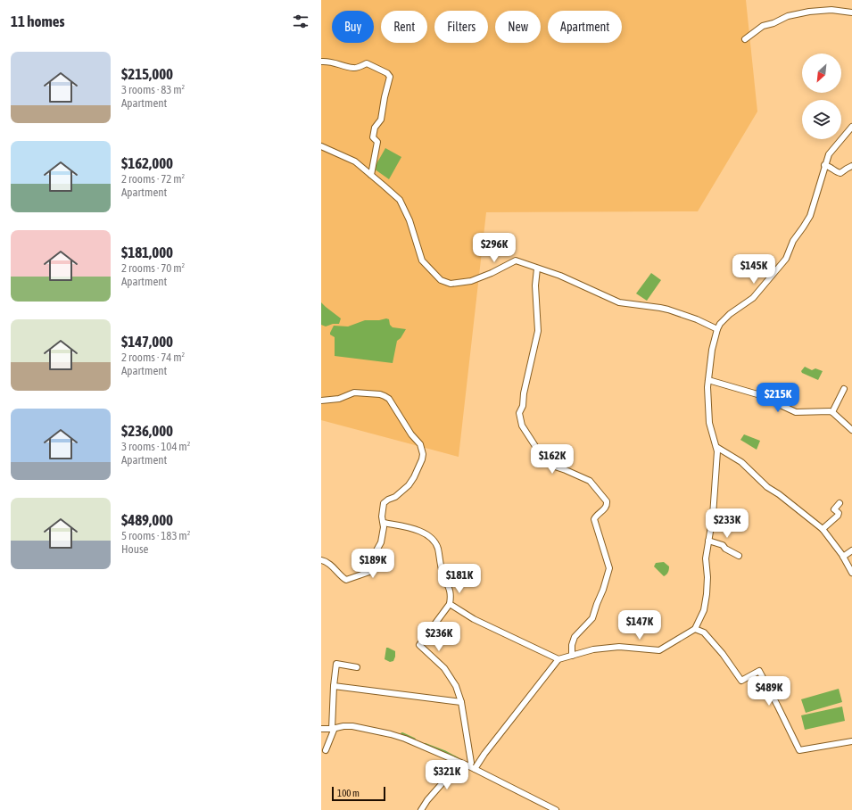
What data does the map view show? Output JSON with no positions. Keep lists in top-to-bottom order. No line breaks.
{"scale_bar":"100 m","north":"bottom left","page":{"heading":"11 homes","chip":["Buy","Rent","Filters","New","Apartment"],"list":[{"name":"$215,000","note":"3 rooms · 83 m² · Apartment"},{"name":"$162,000","note":"2 rooms · 72 m² · Apartment"},{"name":"$181,000","note":"2 rooms · 70 m² · Apartment"},{"name":"$147,000","note":"2 rooms · 74 m² · Apartment"},{"name":"$236,000","note":"3 rooms · 104 m² · Apartment"},{"name":"$489,000","note":"5 rooms · 183 m² · House"}],"price":["$296K","$145K","$215K","$162K","$233K","$189K","$181K","$147K","$236K","$489K","$321K"],"scale":"100 m"}}
